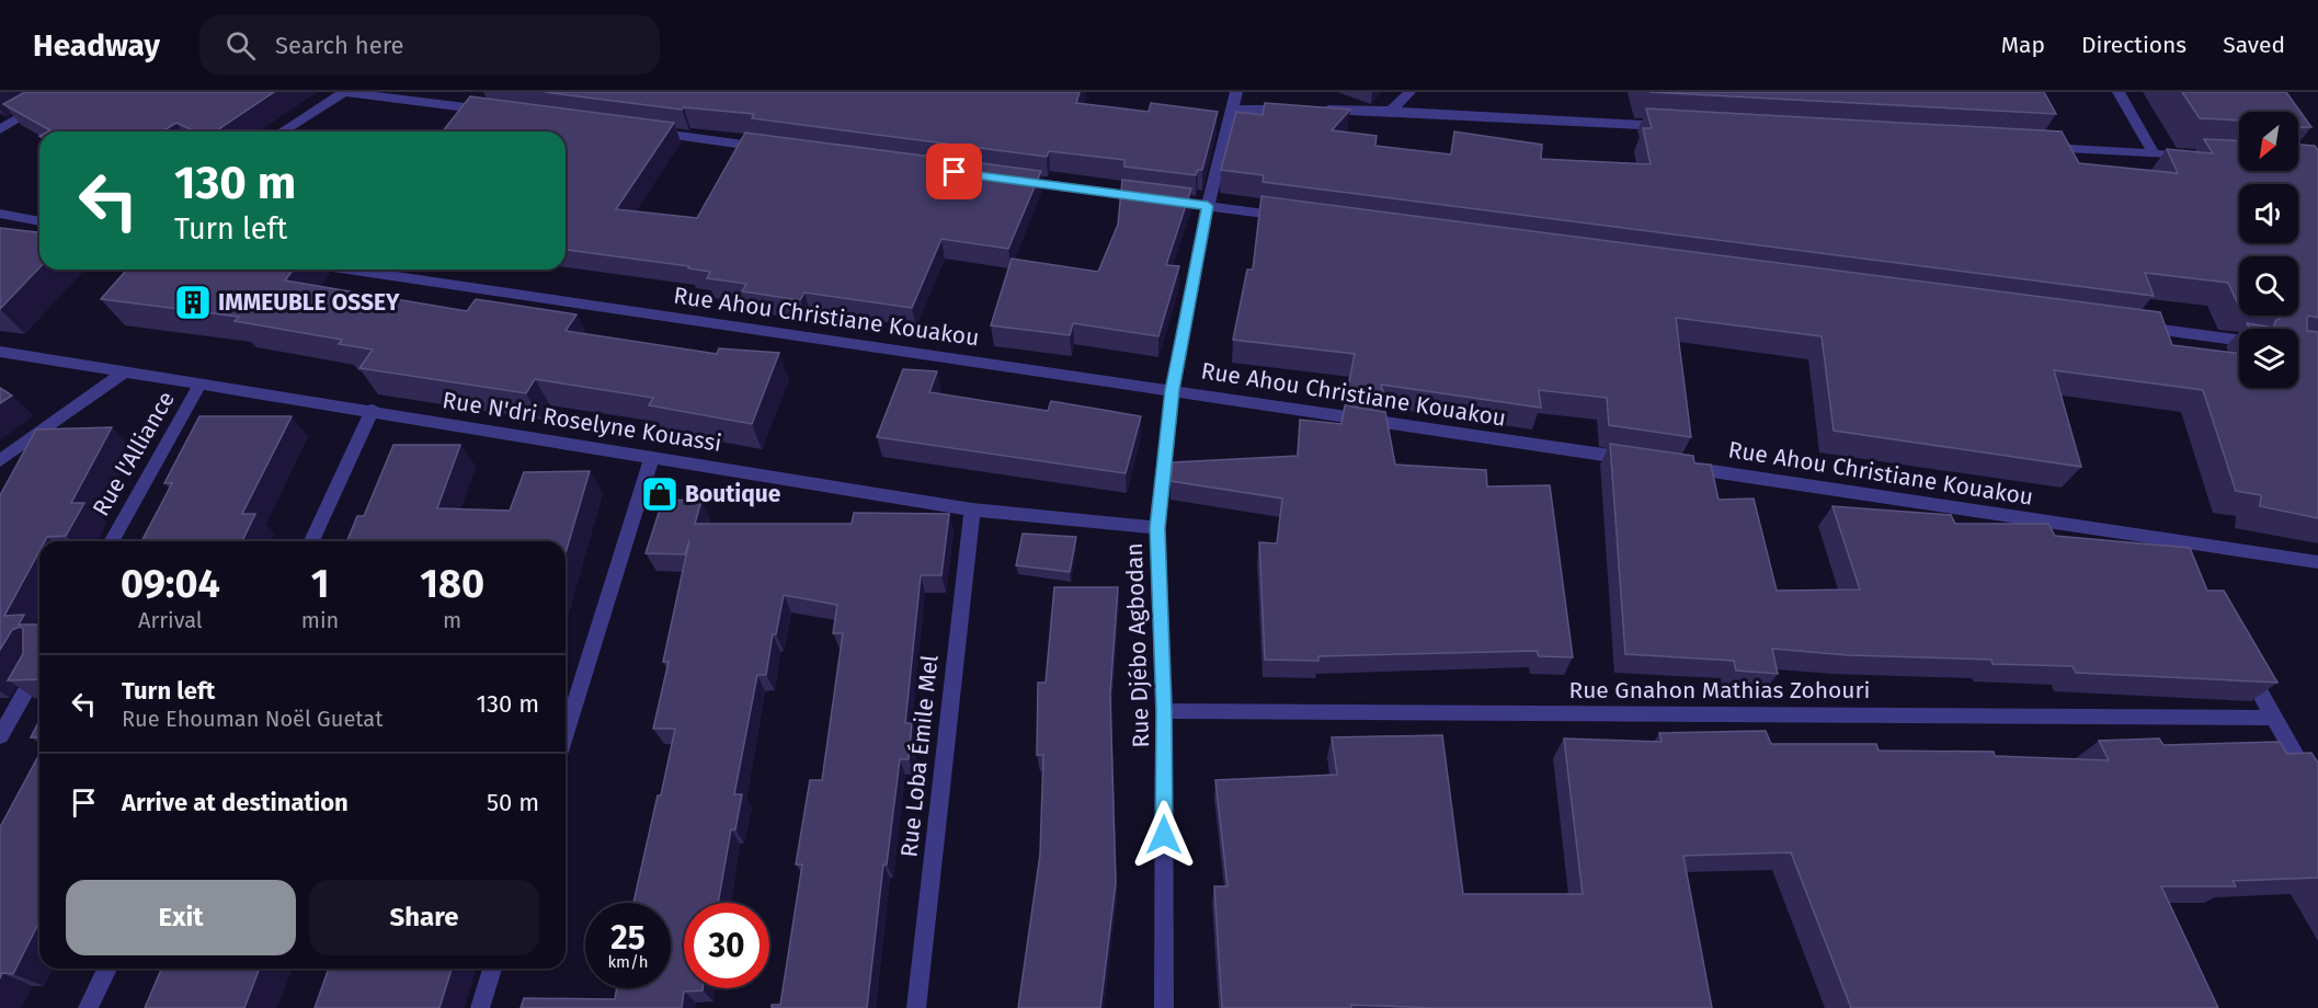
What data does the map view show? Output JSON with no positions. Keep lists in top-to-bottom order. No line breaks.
{"streets":{"street":["Rue Ahou Christiane Kouakou","Rue N'dri Roselyne Kouassi","Rue l'Alliance","Rue Djébo Agbodan","Rue Gnahon Mathias Zohouri","Rue Loba Émile Mel"]},"crossings":[["Rue Ahou Christiane Kouakou","Rue Djébo Agbodan"],["Rue N'dri Roselyne Kouassi","Rue l'Alliance"],["Rue N'dri Roselyne Kouassi","Rue Djébo Agbodan"],["Rue N'dri Roselyne Kouassi","Rue Loba Émile Mel"],["Rue Djébo Agbodan","Rue Gnahon Mathias Zohouri"]],"places":{"building":["IMMEUBLE OSSEY"],"shop":["Boutique"]},"north":"bottom left","page":{"header":"Headway","search":"Search here","nav":["Map","Directions","Saved"],"turn":["130 m","Turn left"],"eta":["09:04","Arrival","1","min","180","m"],"list":[{"name":"Turn left","note":"Rue Ehouman Noël Guetat","value":"130 m"},{"name":"Arrive at destination","value":"50 m"}],"buttons":["Exit","Share"],"speed":"25 km/h","limit":"30"}}
